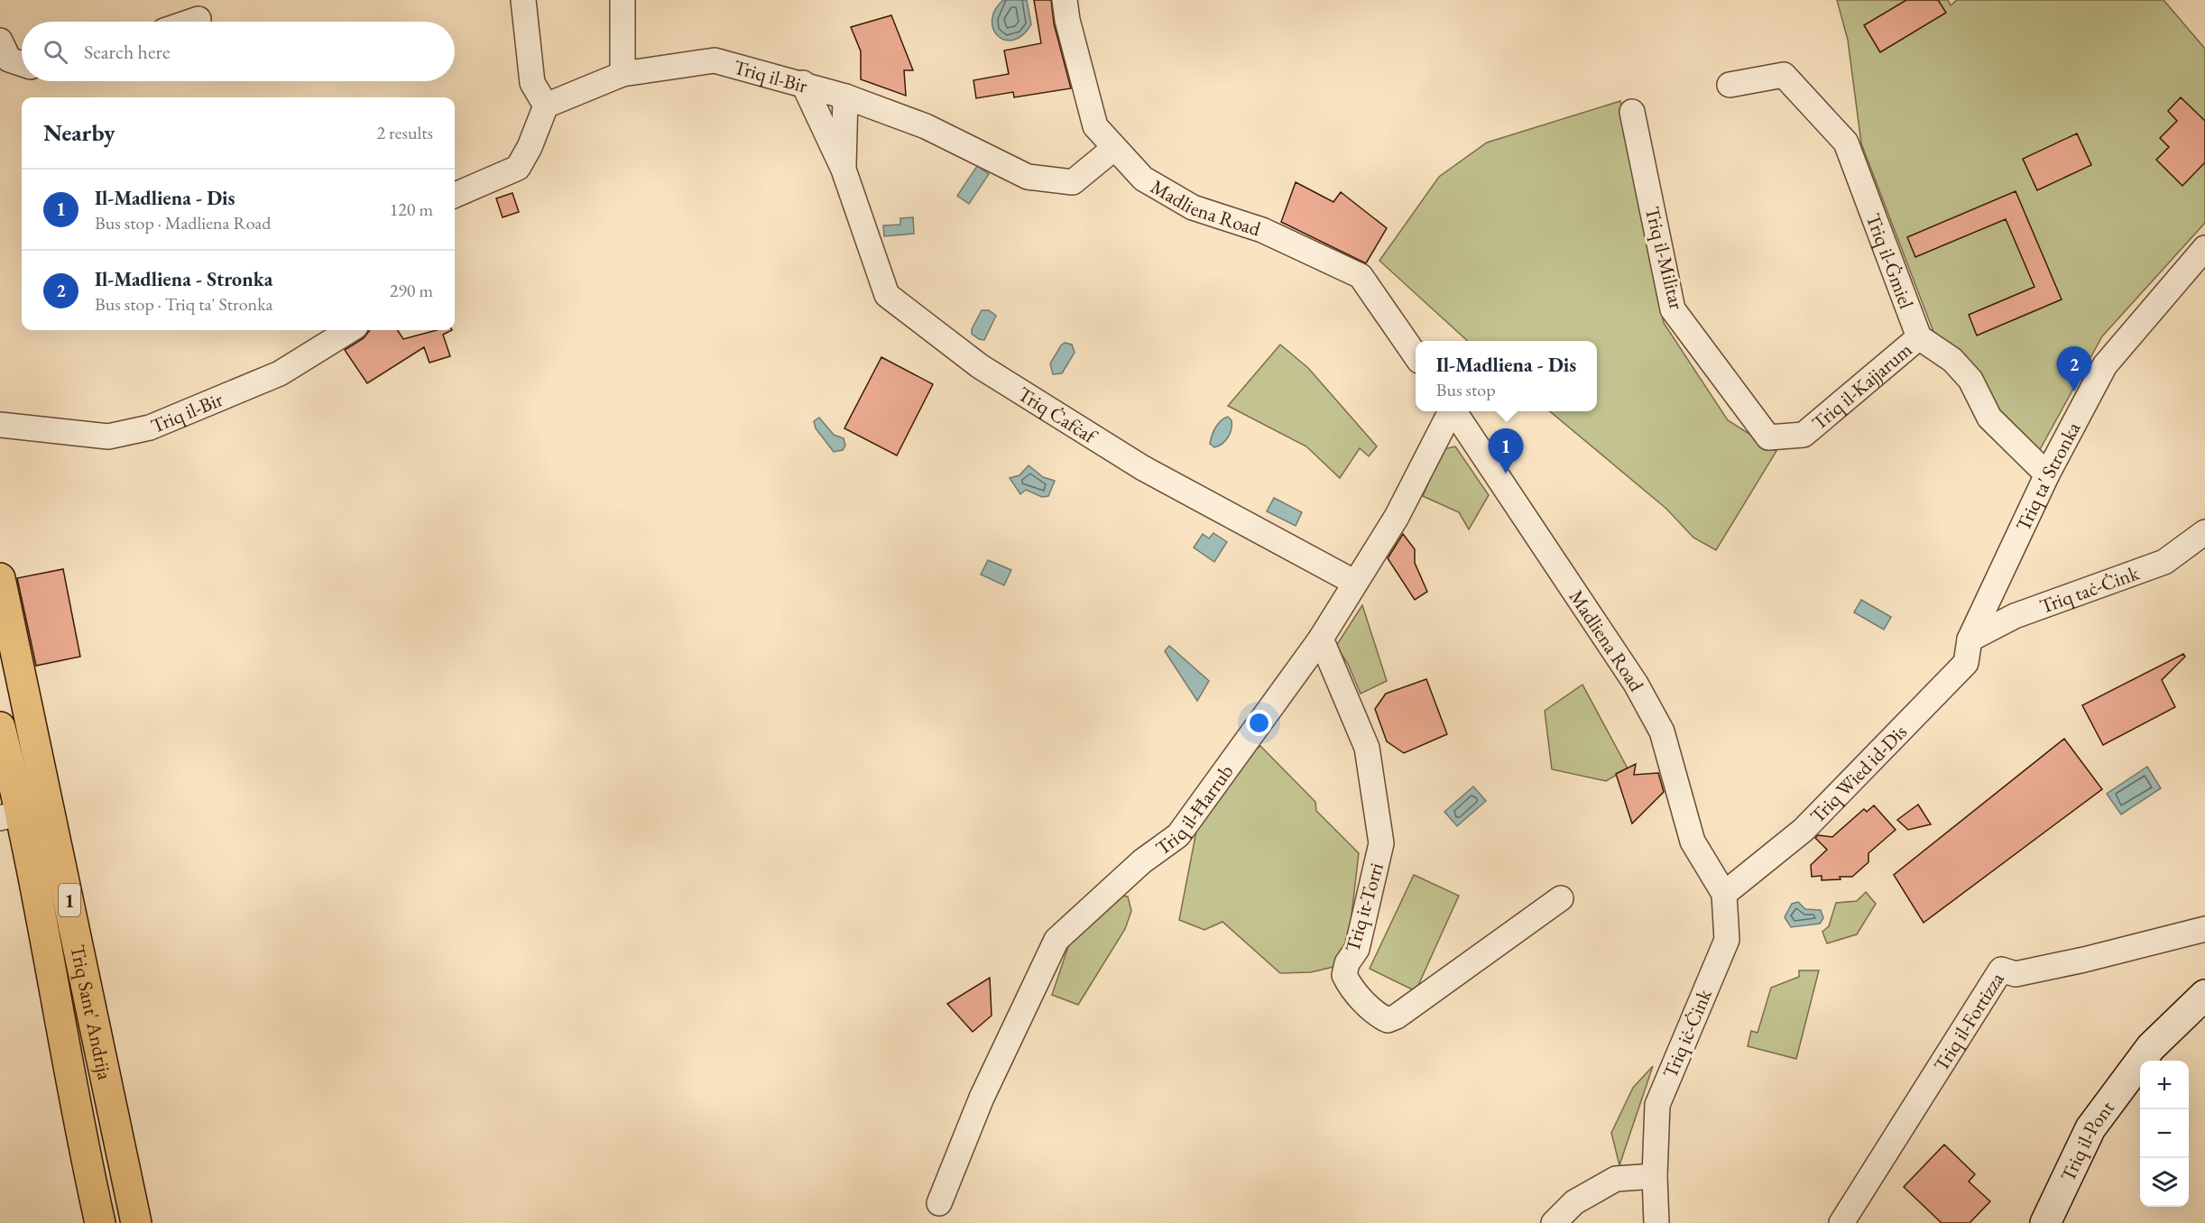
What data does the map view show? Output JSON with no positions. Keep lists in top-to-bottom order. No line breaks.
{"streets":{"highway":["1","Triq Sant' Andrija"],"street":["Triq il-Bir","Madliena Road","Triq il-Militar","Triq il-Ġmiel","Triq il-Kajjarum","Triq Ċafċaf","Triq ta' Stronka","Triq taċ-Ċink","Triq Wied id-Dis","Triq il-Ħarrub","Triq it-Torri","Triq il-Fortizza","Triq iċ-Ċink","Triq il-Pont"]},"crossings":[["Triq il-Bir","Madliena Road"],["Triq il-Bir","Triq Ċafċaf"],["Madliena Road","Triq Wied id-Dis"],["Madliena Road","Triq iċ-Ċink"],["Triq il-Militar","Triq il-Kajjarum"],["Triq il-Ġmiel","Triq il-Kajjarum"],["Triq Ċafċaf","Triq il-Ħarrub"],["Triq ta' Stronka","Triq taċ-Ċink"],["Triq ta' Stronka","Triq Wied id-Dis"],["Triq taċ-Ċink","Triq Wied id-Dis"],["Triq Wied id-Dis","Triq iċ-Ċink"],["Triq il-Ħarrub","Triq it-Torri"]],"page":{"search":"Search here","heading":["Nearby","2 results"],"list":[{"mark":"1","name":"Il-Madliena - Dis","note":"Bus stop · Madliena Road","value":"120 m"},{"mark":"2","name":"Il-Madliena - Stronka","note":"Bus stop · Triq ta' Stronka","value":"290 m"}],"popup":["Il-Madliena - Dis","Bus stop"],"pins":["2","1"],"map_buttons":["+","−"]}}
